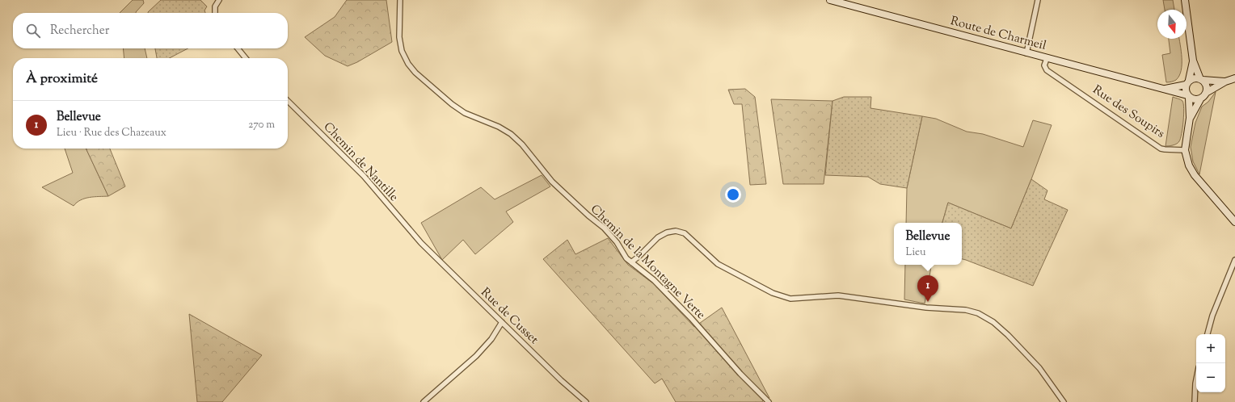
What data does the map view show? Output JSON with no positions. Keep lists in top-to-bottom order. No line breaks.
{"streets":{"main road":["Route de Charmeil"],"street":["Rue des Soupirs","Chemin de Nantille","Chemin de la Montagne Verte","Rue de Cusset"]},"crossings":[["Route de Charmeil","Rue des Soupirs"],["Chemin de Nantille","Rue de Cusset"]],"north":"bottom","page":{"search":"Rechercher","heading":"À proximité","list":[{"mark":"1","name":"Bellevue","note":"Lieu · Rue des Chazeaux","value":"270 m"}],"popup":["Bellevue","Lieu"],"pins":"1","map_buttons":["+","−"]}}
